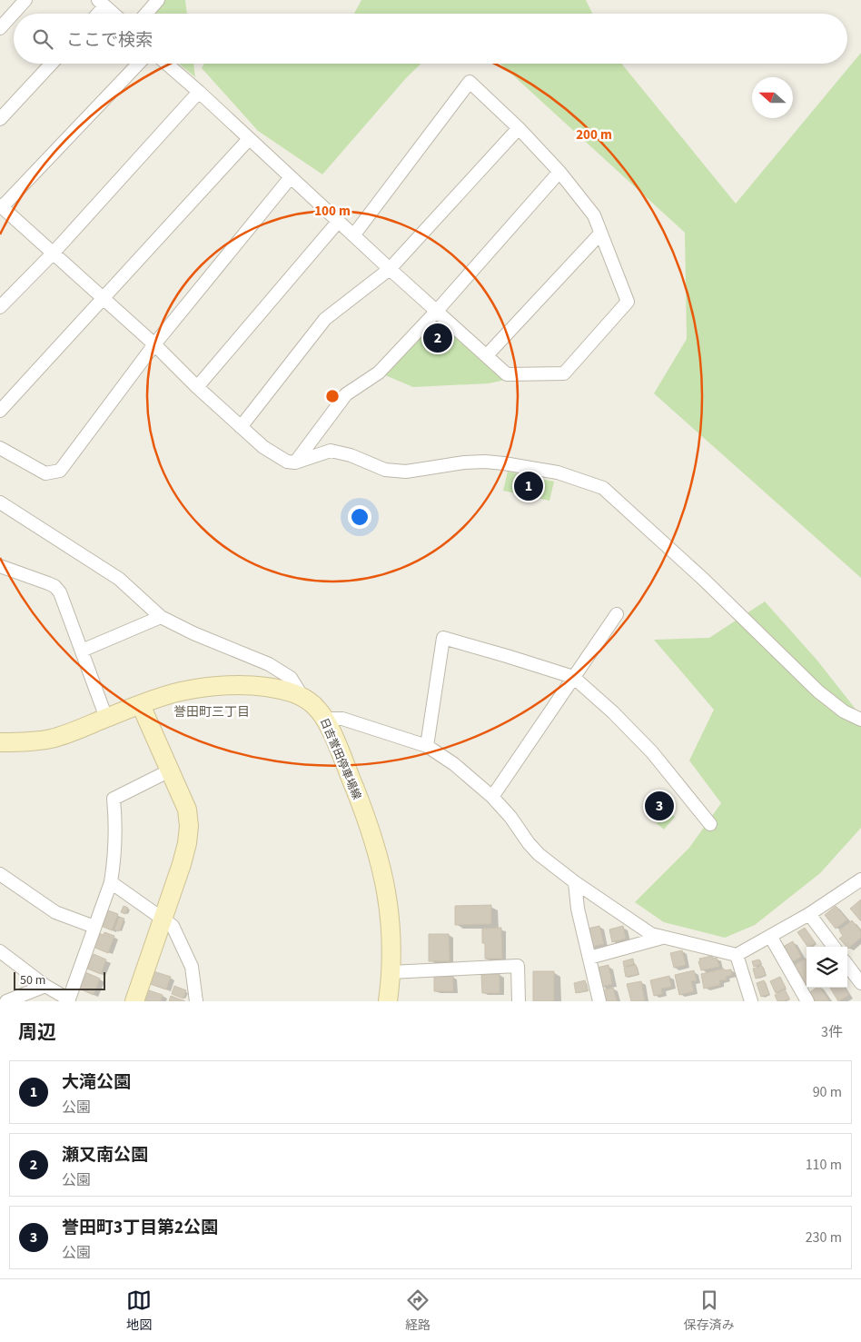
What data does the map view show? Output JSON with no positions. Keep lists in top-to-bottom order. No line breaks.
{"streets":{"main road":["日吉誉田停車場線"]},"districts":["誉田町三丁目"],"scale_bar":"50 m","north":"left","page":{"search":"ここで検索","pins":["2","1","3"],"scale":"50 m","heading":["周辺","3件"],"list":[{"mark":"1","name":"大滝公園","note":"公園","value":"90 m"},{"mark":"2","name":"瀬又南公園","note":"公園","value":"110 m"},{"mark":"3","name":"誉田町3丁目第2公園","note":"公園","value":"230 m"}],"nav":["地図","経路","保存済み"]},"rings":["200 m","100 m"]}
